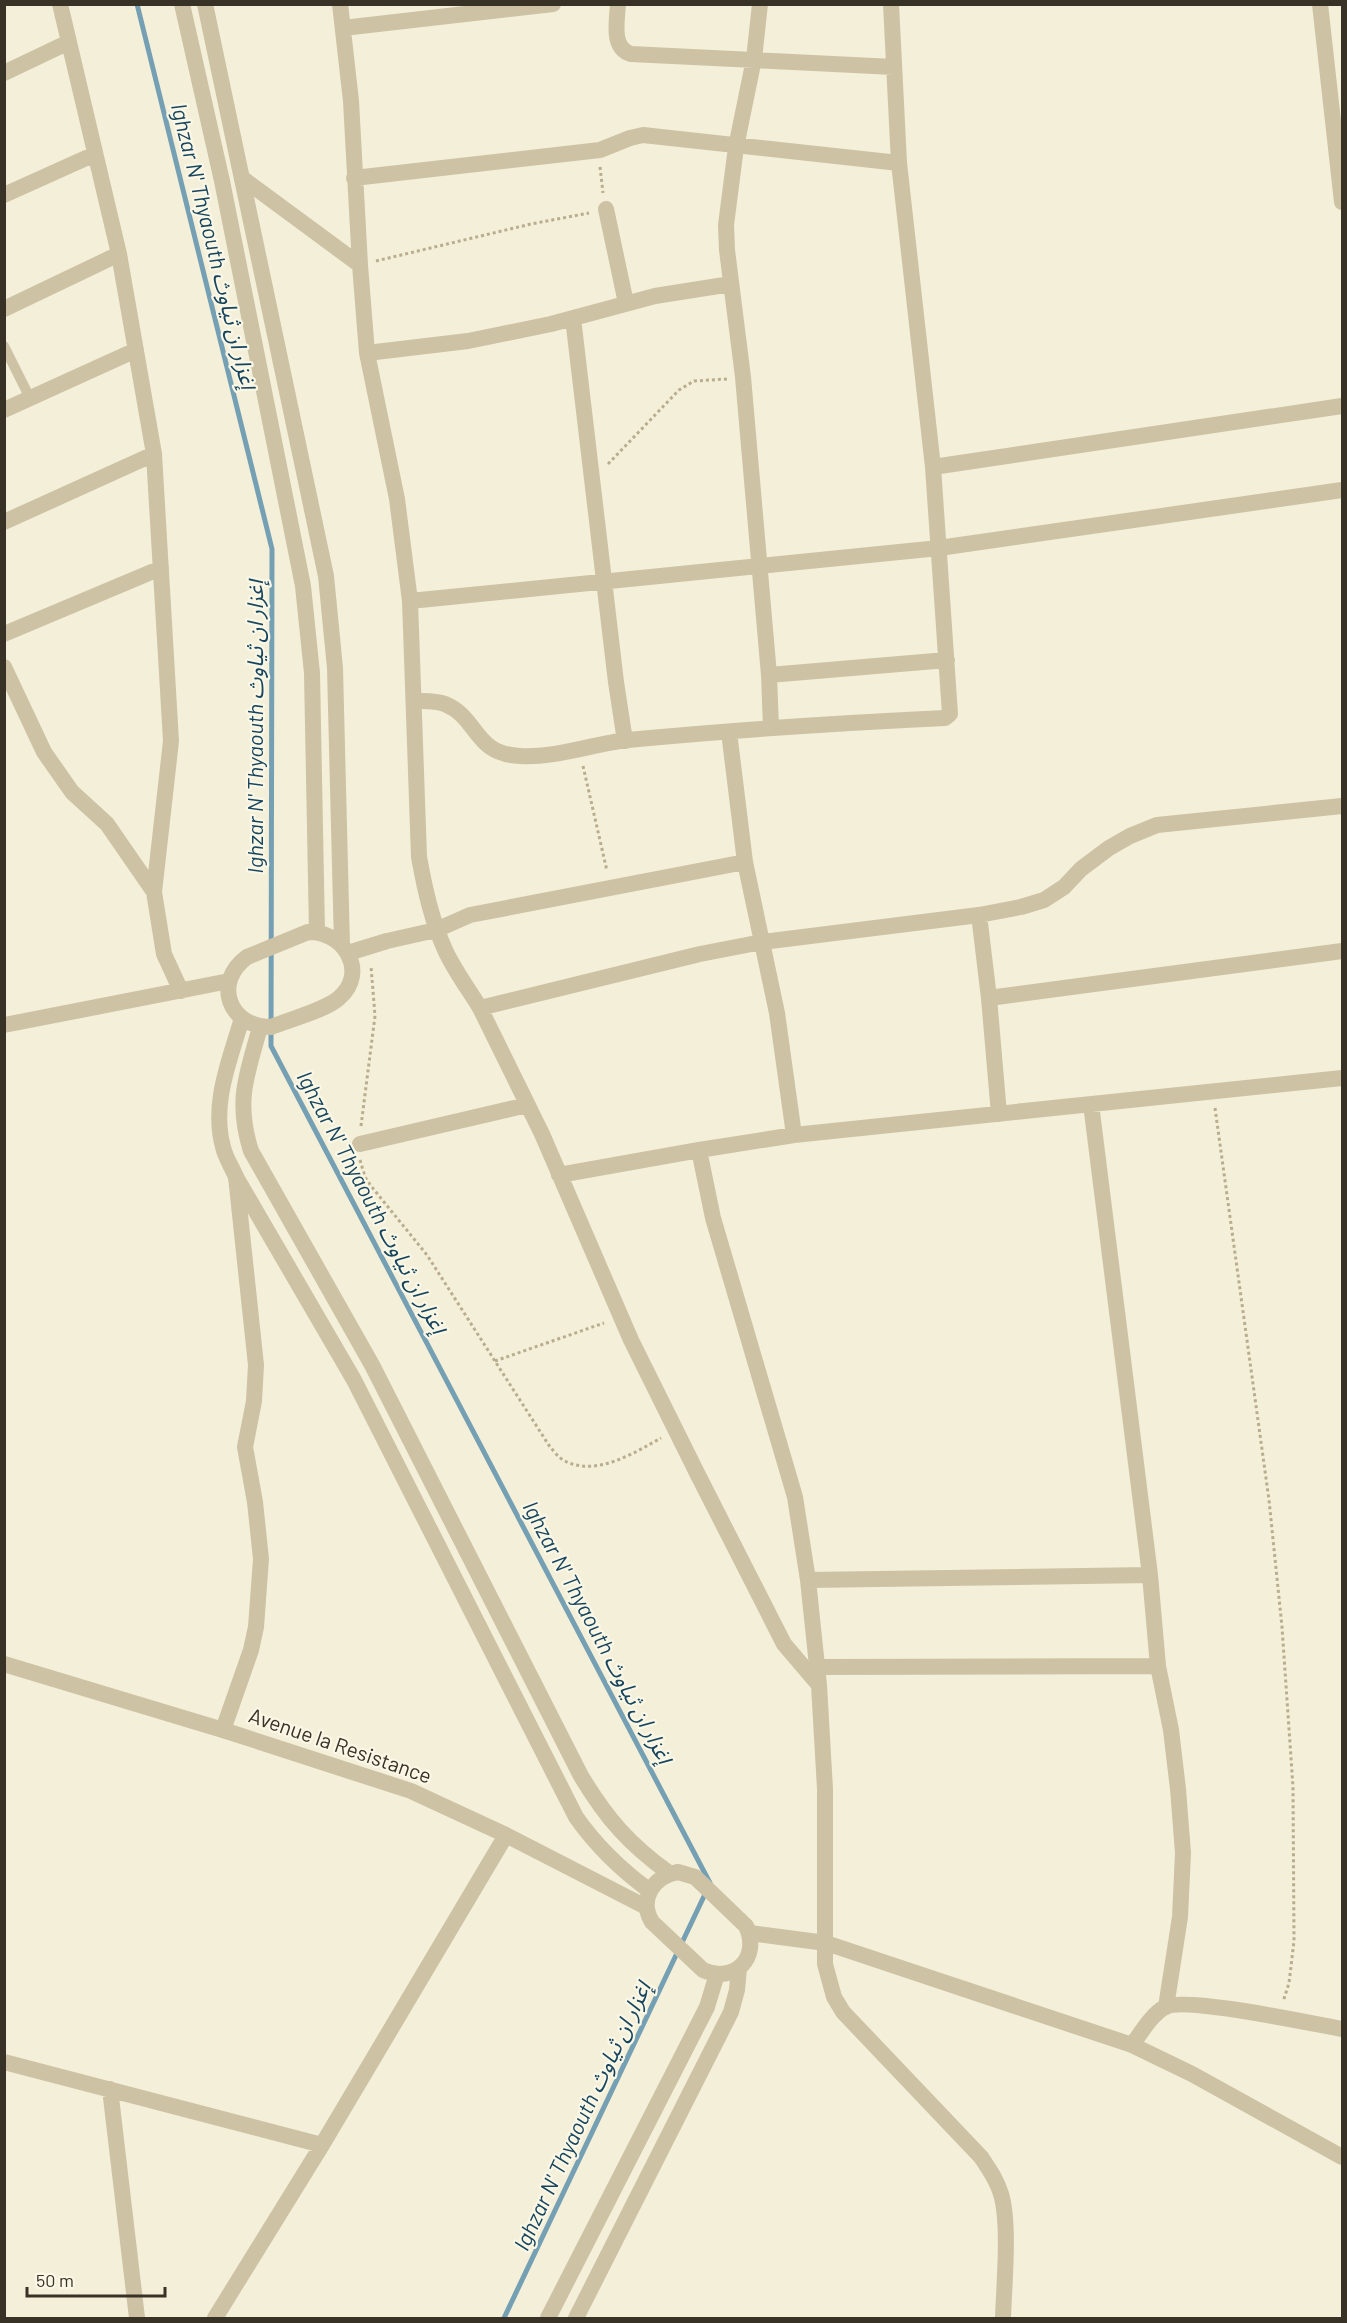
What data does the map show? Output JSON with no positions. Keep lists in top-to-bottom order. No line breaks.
{"streets":{"street":["Avenue la Resistance"]},"water":["Ighzar N' Thyaouth إغزار ان ثياوث"],"scale_bar":"50 m"}
